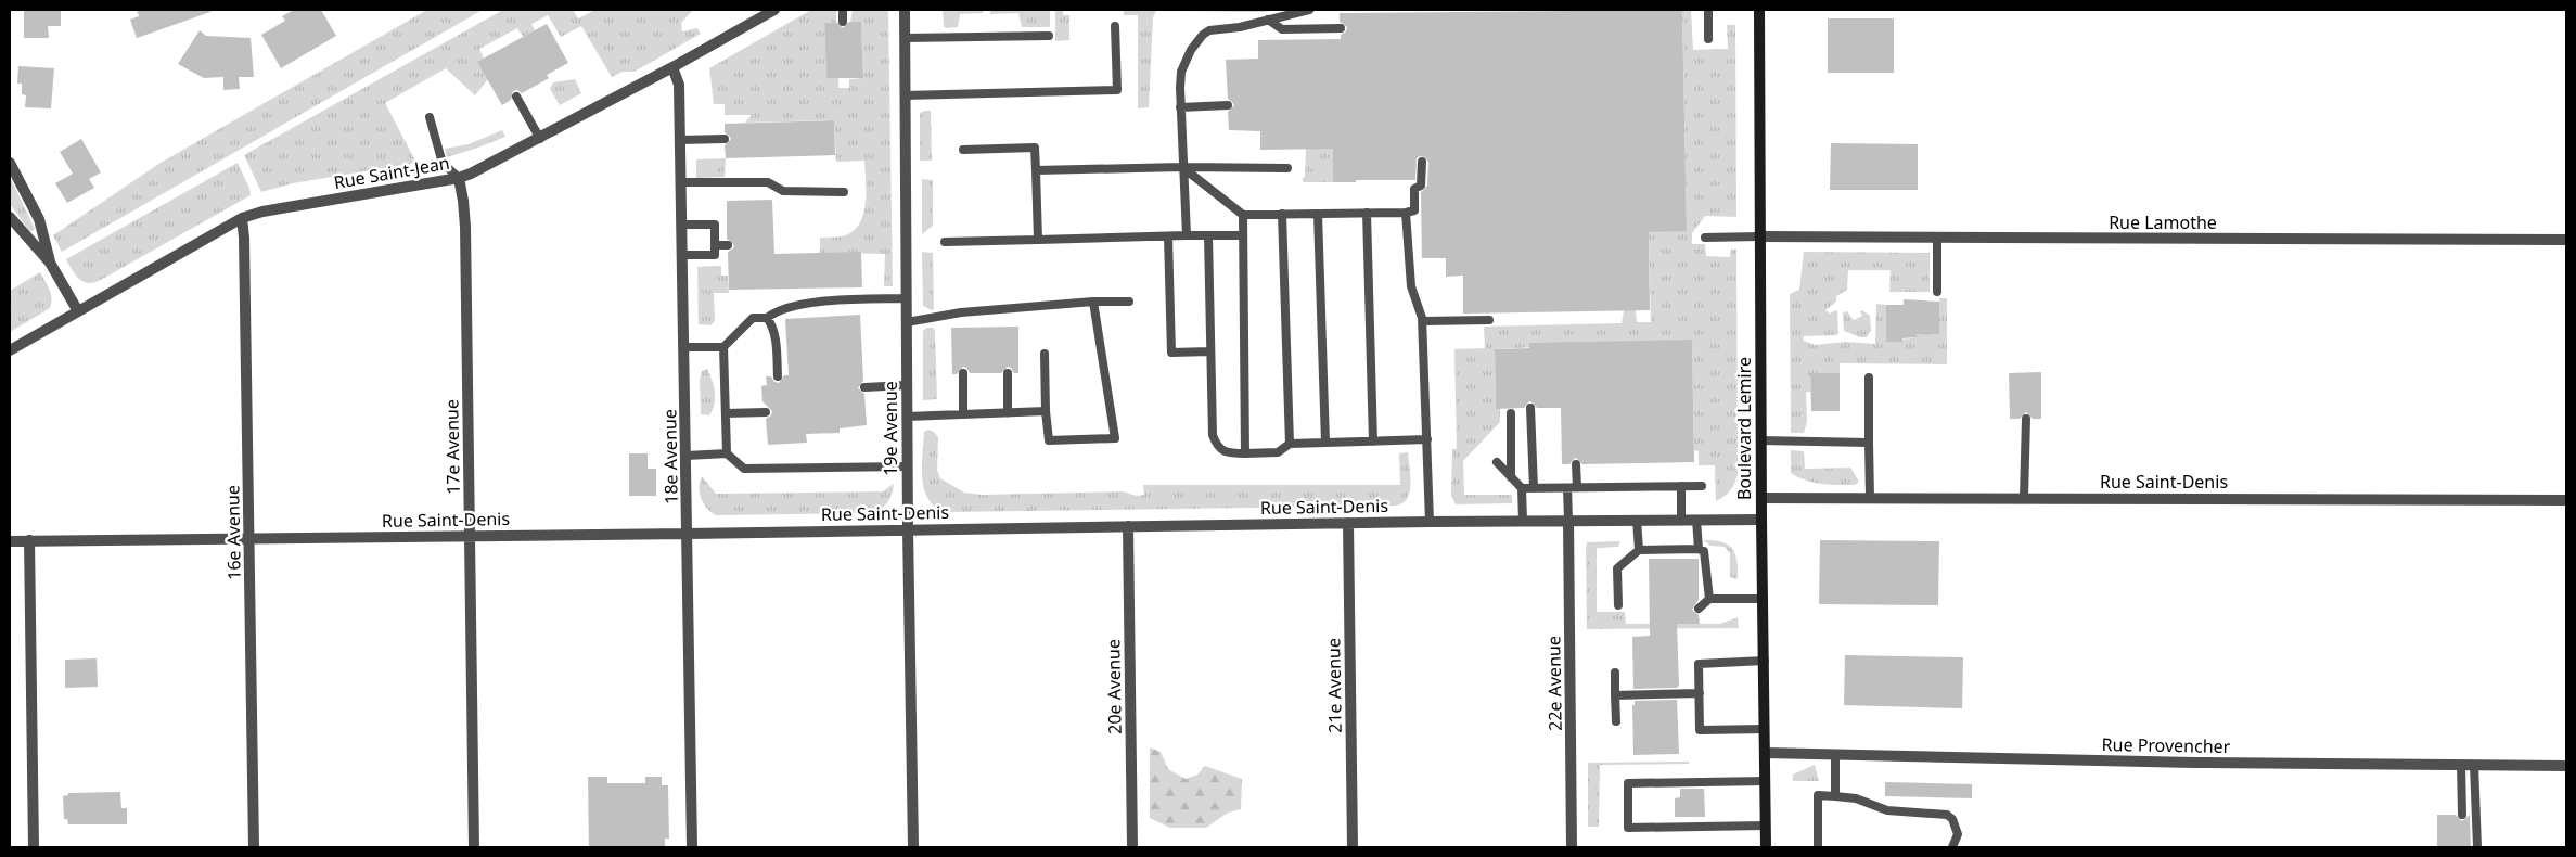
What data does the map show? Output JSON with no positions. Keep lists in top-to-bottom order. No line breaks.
{"streets":{"main road":["Boulevard Lemire"],"street":["Rue Saint-Jean","Rue Lamothe","19e Avenue","17e Avenue","18e Avenue","Rue Saint-Denis","16e Avenue","22e Avenue","21e Avenue","20e Avenue","Rue Provencher"]},"crossings":[["Rue Saint-Jean","17e Avenue"],["Rue Saint-Jean","18e Avenue"],["Rue Saint-Jean","16e Avenue"],["Rue Lamothe","Boulevard Lemire"],["19e Avenue","Rue Saint-Denis"],["Boulevard Lemire","Rue Saint-Denis"],["Boulevard Lemire","Rue Provencher"],["17e Avenue","Rue Saint-Denis"],["18e Avenue","Rue Saint-Denis"],["Rue Saint-Denis","16e Avenue"],["Rue Saint-Denis","22e Avenue"],["Rue Saint-Denis","21e Avenue"],["Rue Saint-Denis","20e Avenue"]]}
